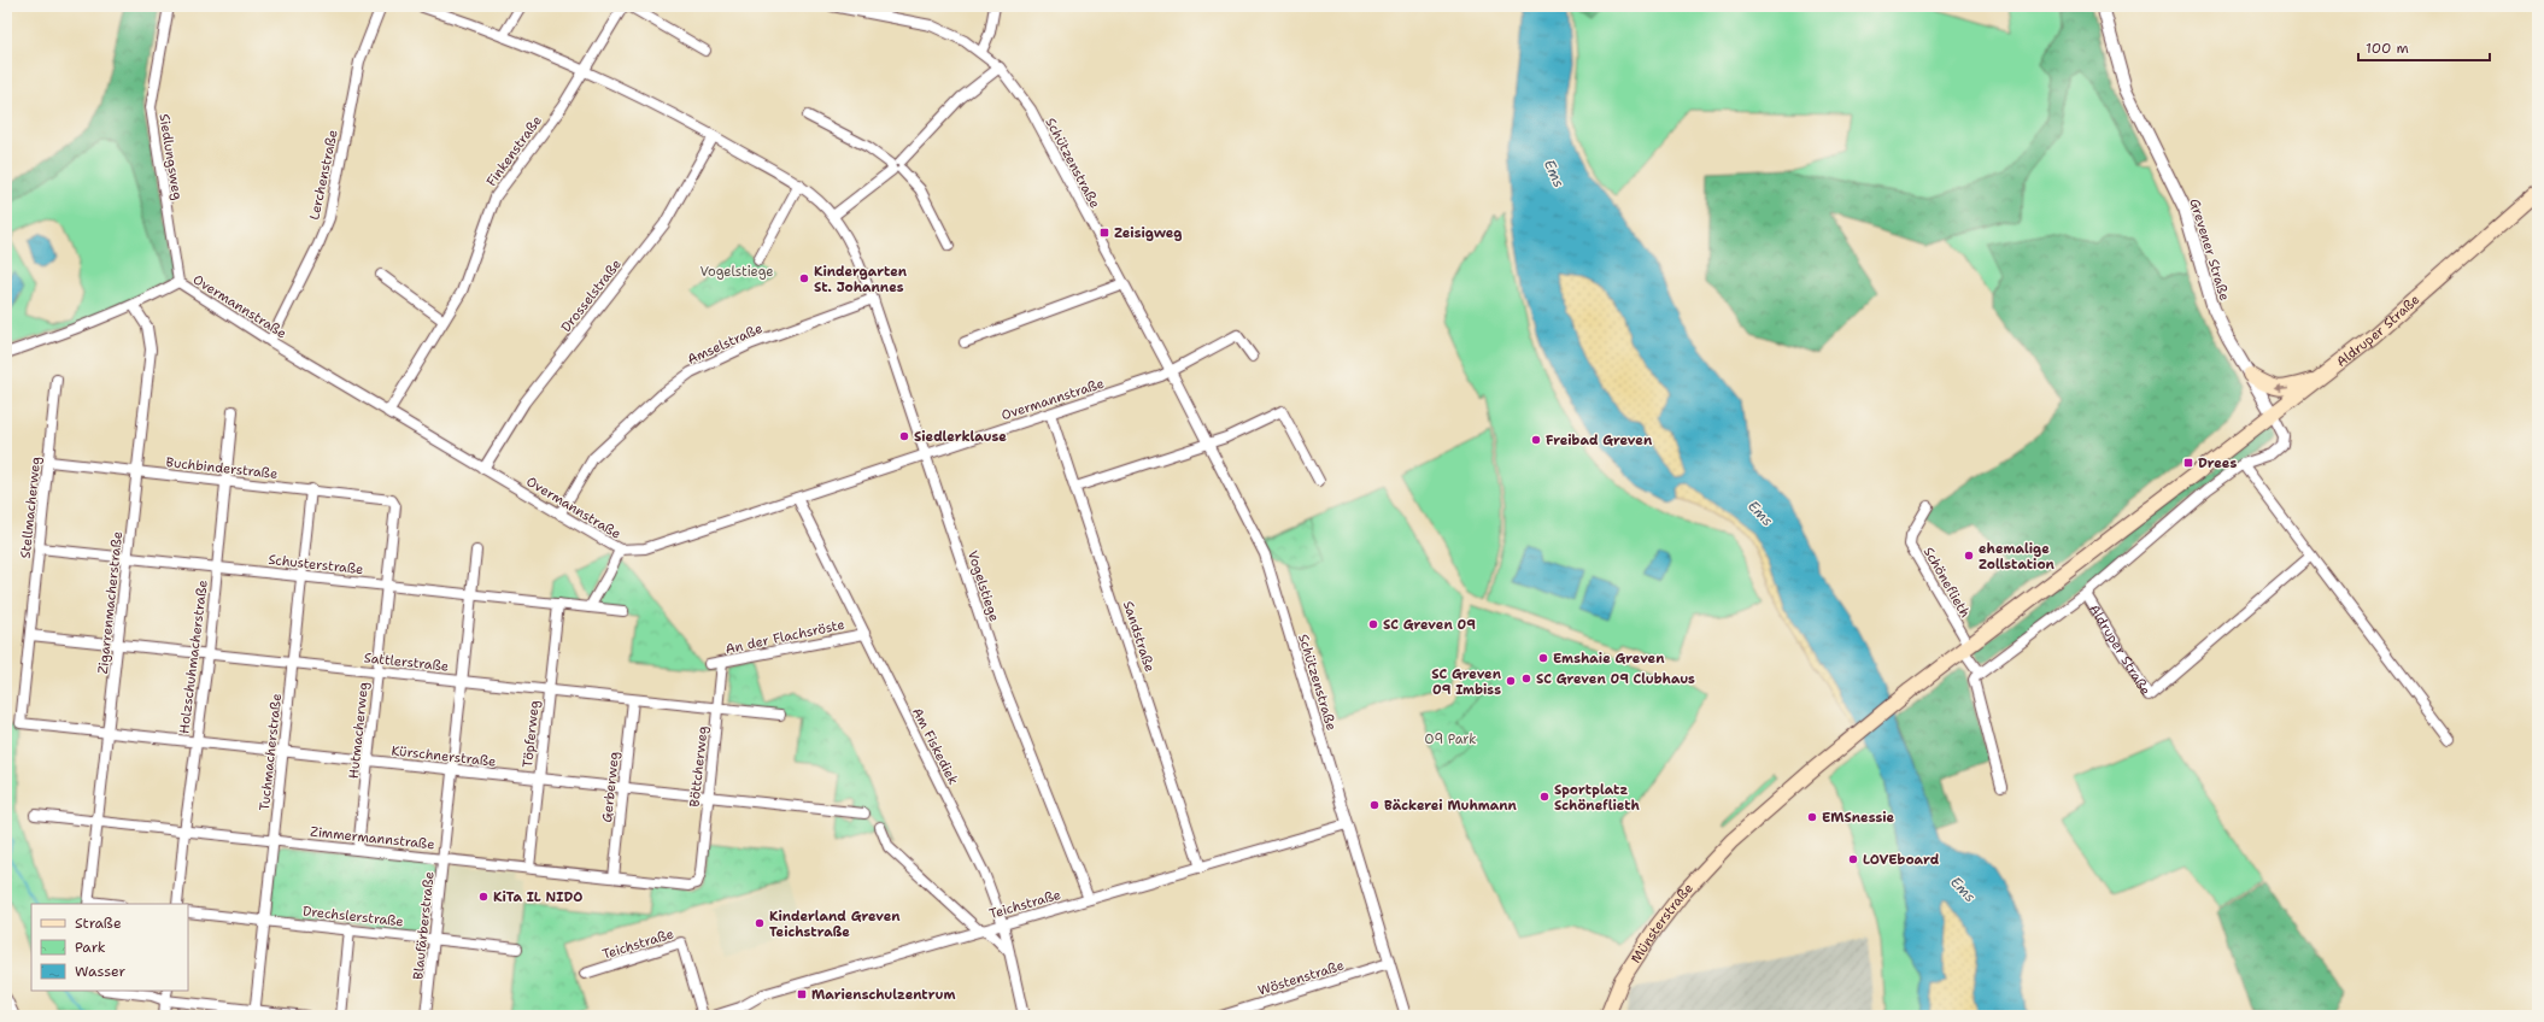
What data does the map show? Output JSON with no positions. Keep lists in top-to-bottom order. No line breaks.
{"streets":{"main road":["Aldruper Straße","Münsterstraße"],"street":["Finkenstraße","Siedlungsweg","Schützenstraße","Lerchenstraße","Grevener Straße","Drosselstraße","Overmannstraße","Amselstraße","Buchbinderstraße","Stellmacherweg","Schusterstraße","Schöneflieth","Vogelstiege","Zigarrenmacherstraße","An der Flachsröste","Sandstraße","Holzschuhmacherstraße","Sattlerstraße","Hutmacherweg","Töpferweg","Am Fiskediek","Tuchmacherstraße","Kürschnerstraße","Böttcherweg","Gerberweg","Zimmermannstraße","Teichstraße","Drechslerstraße","Blaufärberstraße","Wöstenstraße"]},"crossings":[["Finkenstraße","Overmannstraße"],["Finkenstraße","Vogelstiege"],["Siedlungsweg","Overmannstraße"],["Schützenstraße","Overmannstraße"],["Schützenstraße","Teichstraße"],["Schützenstraße","Wöstenstraße"],["Lerchenstraße","Overmannstraße"],["Grevener Straße","Aldruper Straße"],["Grevener Straße","Münsterstraße"],["Drosselstraße","Overmannstraße"],["Drosselstraße","Vogelstiege"],["Overmannstraße","Amselstraße"],["Overmannstraße","Vogelstiege"],["Overmannstraße","Zigarrenmacherstraße"],["Overmannstraße","Sandstraße"],["Overmannstraße","Am Fiskediek"],["Aldruper Straße","Münsterstraße"],["Amselstraße","Vogelstiege"],["Buchbinderstraße","Stellmacherweg"],["Buchbinderstraße","Zigarrenmacherstraße"],["Buchbinderstraße","Holzschuhmacherstraße"],["Buchbinderstraße","Hutmacherweg"],["Buchbinderstraße","Tuchmacherstraße"],["Stellmacherweg","Schusterstraße"],["Stellmacherweg","Sattlerstraße"],["Stellmacherweg","Kürschnerstraße"],["Schusterstraße","Zigarrenmacherstraße"],["Schusterstraße","Holzschuhmacherstraße"],["Schusterstraße","Hutmacherweg"],["Schusterstraße","Töpferweg"],["Schusterstraße","Tuchmacherstraße"],["Schusterstraße","Blaufärberstraße"],["Schöneflieth","Münsterstraße"],["Vogelstiege","Teichstraße"],["Zigarrenmacherstraße","Sattlerstraße"],["Zigarrenmacherstraße","Kürschnerstraße"],["Zigarrenmacherstraße","Zimmermannstraße"],["An der Flachsröste","Am Fiskediek"],["An der Flachsröste","Böttcherweg"],["Sandstraße","Teichstraße"],["Holzschuhmacherstraße","Sattlerstraße"],["Holzschuhmacherstraße","Kürschnerstraße"],["Holzschuhmacherstraße","Zimmermannstraße"],["Sattlerstraße","Hutmacherweg"],["Sattlerstraße","Töpferweg"],["Sattlerstraße","Tuchmacherstraße"],["Sattlerstraße","Böttcherweg"],["Sattlerstraße","Gerberweg"],["Sattlerstraße","Blaufärberstraße"],["Hutmacherweg","Kürschnerstraße"],["Hutmacherweg","Zimmermannstraße"],["Töpferweg","Kürschnerstraße"],["Töpferweg","Zimmermannstraße"],["Am Fiskediek","Teichstraße"],["Tuchmacherstraße","Kürschnerstraße"],["Tuchmacherstraße","Zimmermannstraße"],["Tuchmacherstraße","Drechslerstraße"],["Kürschnerstraße","Böttcherweg"],["Kürschnerstraße","Gerberweg"],["Kürschnerstraße","Blaufärberstraße"],["Böttcherweg","Zimmermannstraße"],["Gerberweg","Zimmermannstraße"],["Zimmermannstraße","Blaufärberstraße"],["Drechslerstraße","Blaufärberstraße"]],"water":["Ems"],"parks":["Vogelstiege","O9 Park"],"places":{"transit":["Zeisigweg","Drees","Marienschulzentrum"],"other":["Kindergarten St. Johannes","Siedlerklause","Freibad Greven","ehemalige Zollstation","SC Greven 09","Emshaie Greven","SC Greven 09 Clubhaus","SC Greven 09 Imbiss","Sportplatz Schöneflieth","Bäckerei Muhmann","EMSnessie","LOVEboard","KiTa IL NIDO","Kinderland Greven Teichstraße"]},"legend":["Straße","Park","Wasser"],"scale_bar":"100 m"}
